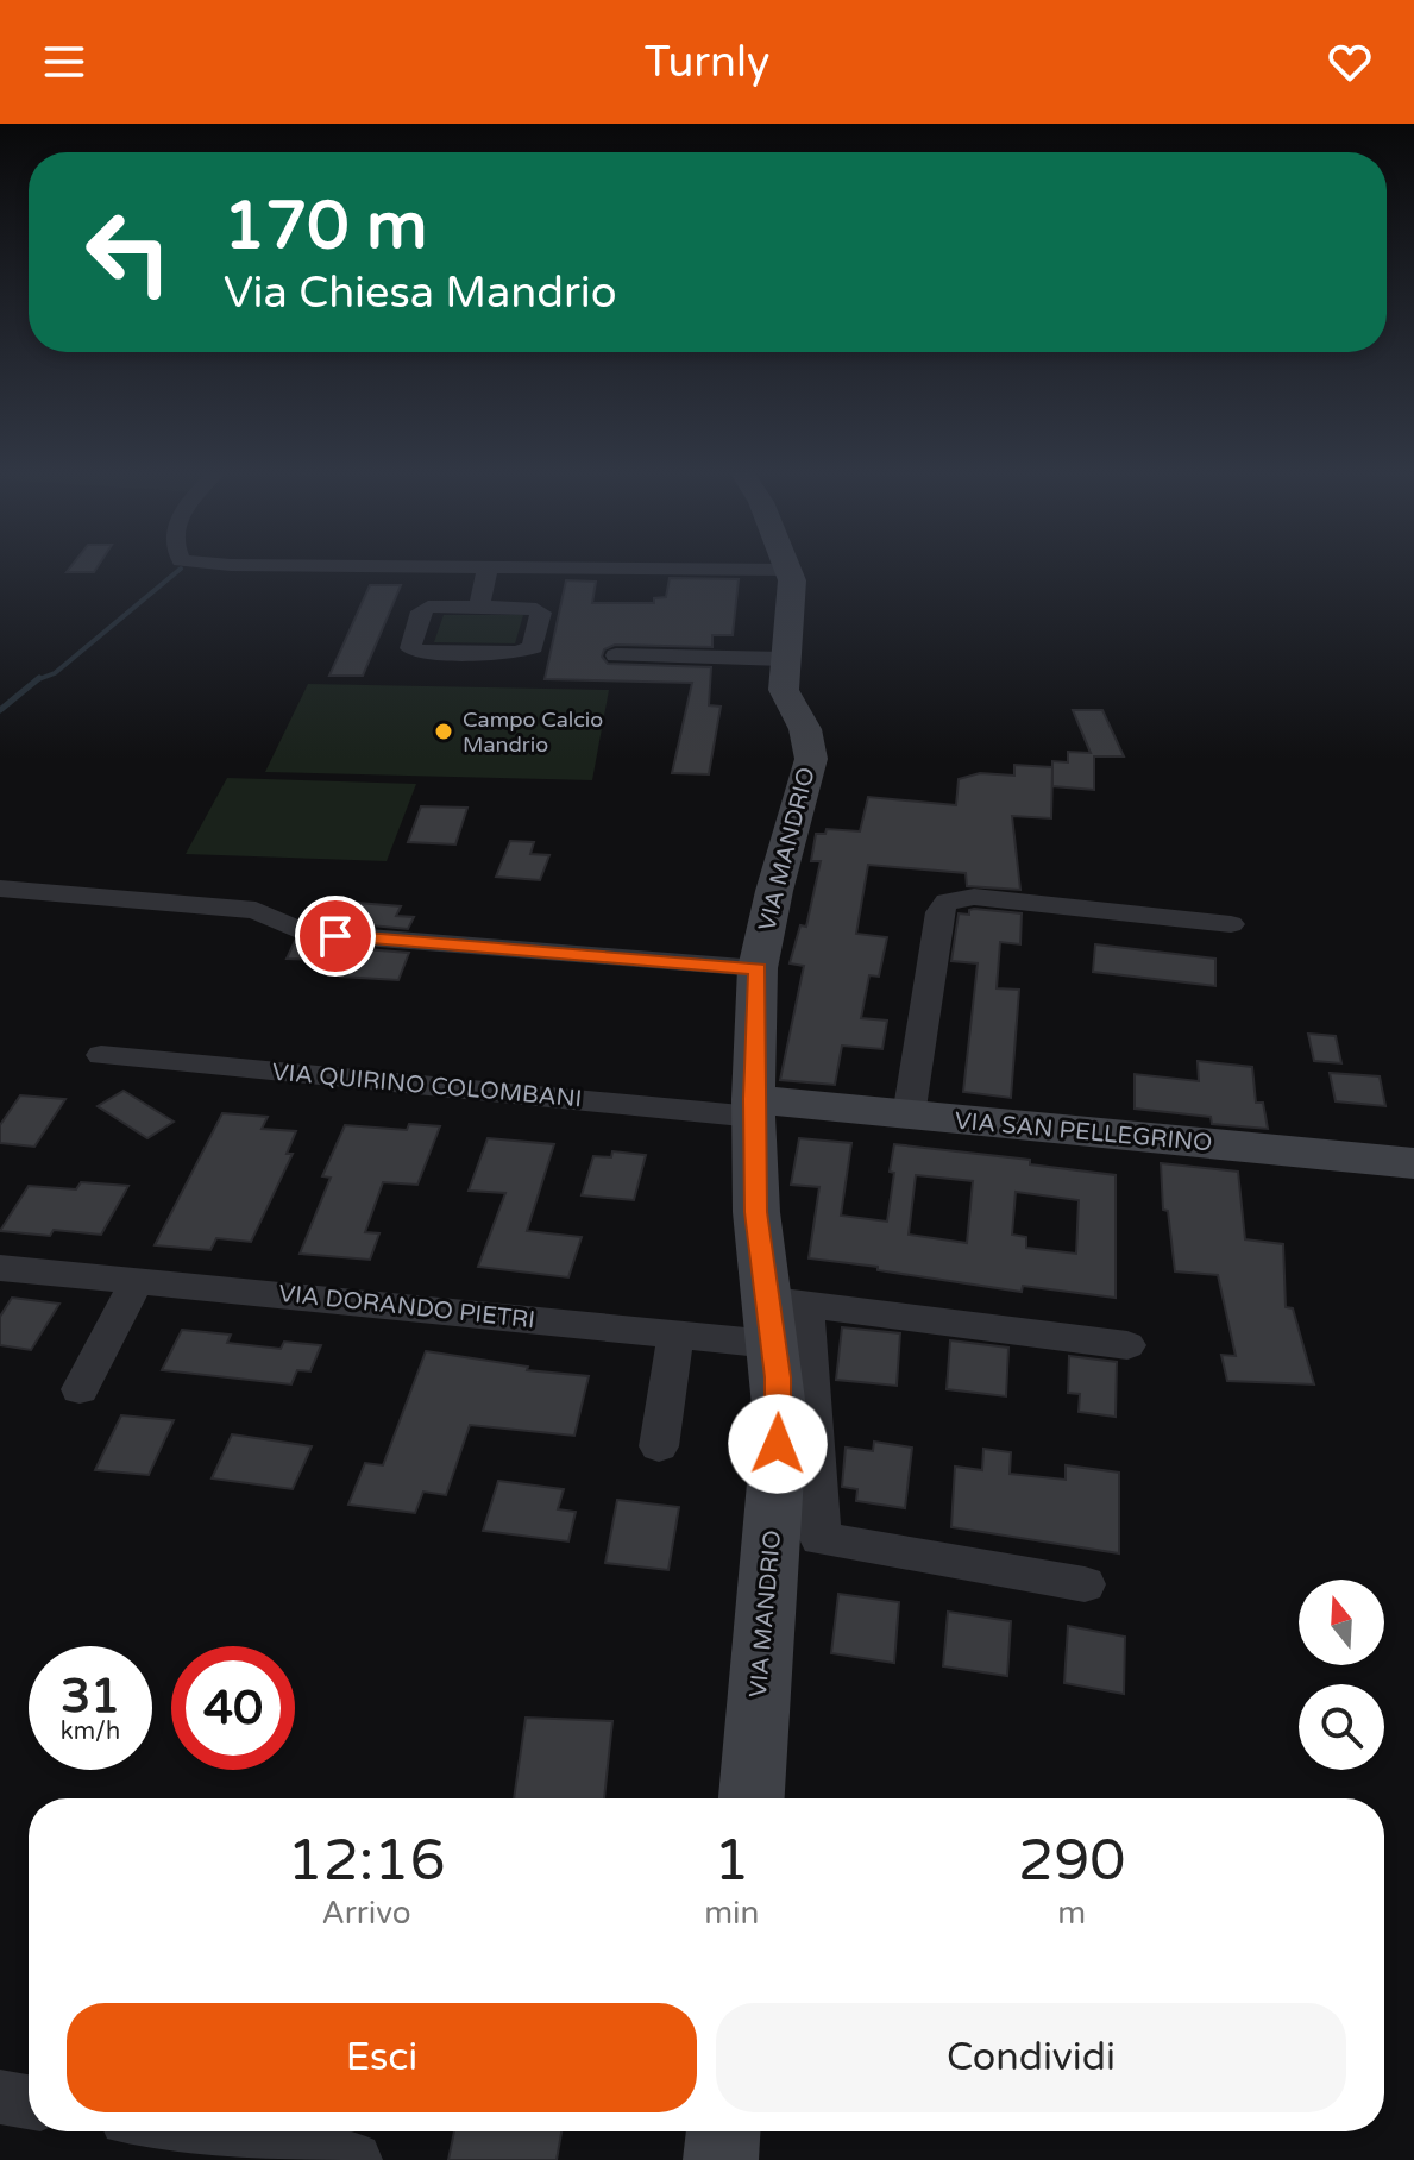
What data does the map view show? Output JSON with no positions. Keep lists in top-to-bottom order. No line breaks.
{"streets":{"street":["VIA MANDRIO","VIA QUIRINO COLOMBANI","VIA SAN PELLEGRINO","VIA DORANDO PIETRI"]},"crossings":[["VIA MANDRIO","VIA QUIRINO COLOMBANI"],["VIA MANDRIO","VIA SAN PELLEGRINO"],["VIA MANDRIO","VIA DORANDO PIETRI"],["VIA QUIRINO COLOMBANI","VIA SAN PELLEGRINO"]],"places":["Campo Calcio Mandrio"],"north":"top","page":{"header":"Turnly","turn":["170 m","Via Chiesa Mandrio"],"speed":"31 km/h","limit":"40","eta":["12:16","Arrivo","1","min","290","m"],"buttons":["Esci","Condividi"]}}
